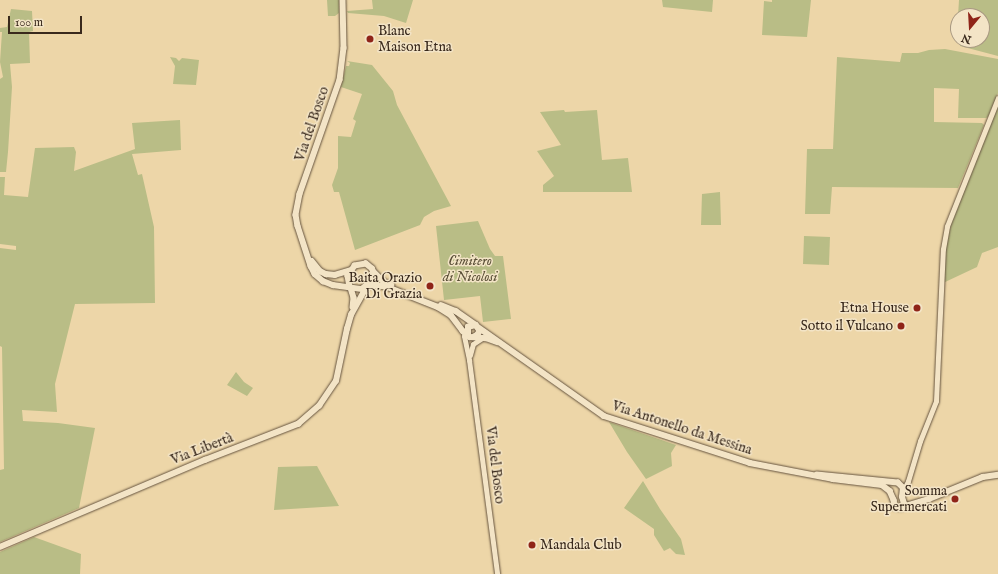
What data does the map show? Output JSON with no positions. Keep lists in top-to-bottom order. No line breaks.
{"streets":{"main road":["Via del Bosco","Via Antonello da Messina","Via Libertà"]},"parks":["Cimitero di Nicolosi"],"places":["Blanc Maison Etna","Baita Orazio Di Grazia","Etna House","Sotto il Vulcano","Somma Supermercati","Mandala Club"],"scale_bar":"100 m","north":"bottom"}
